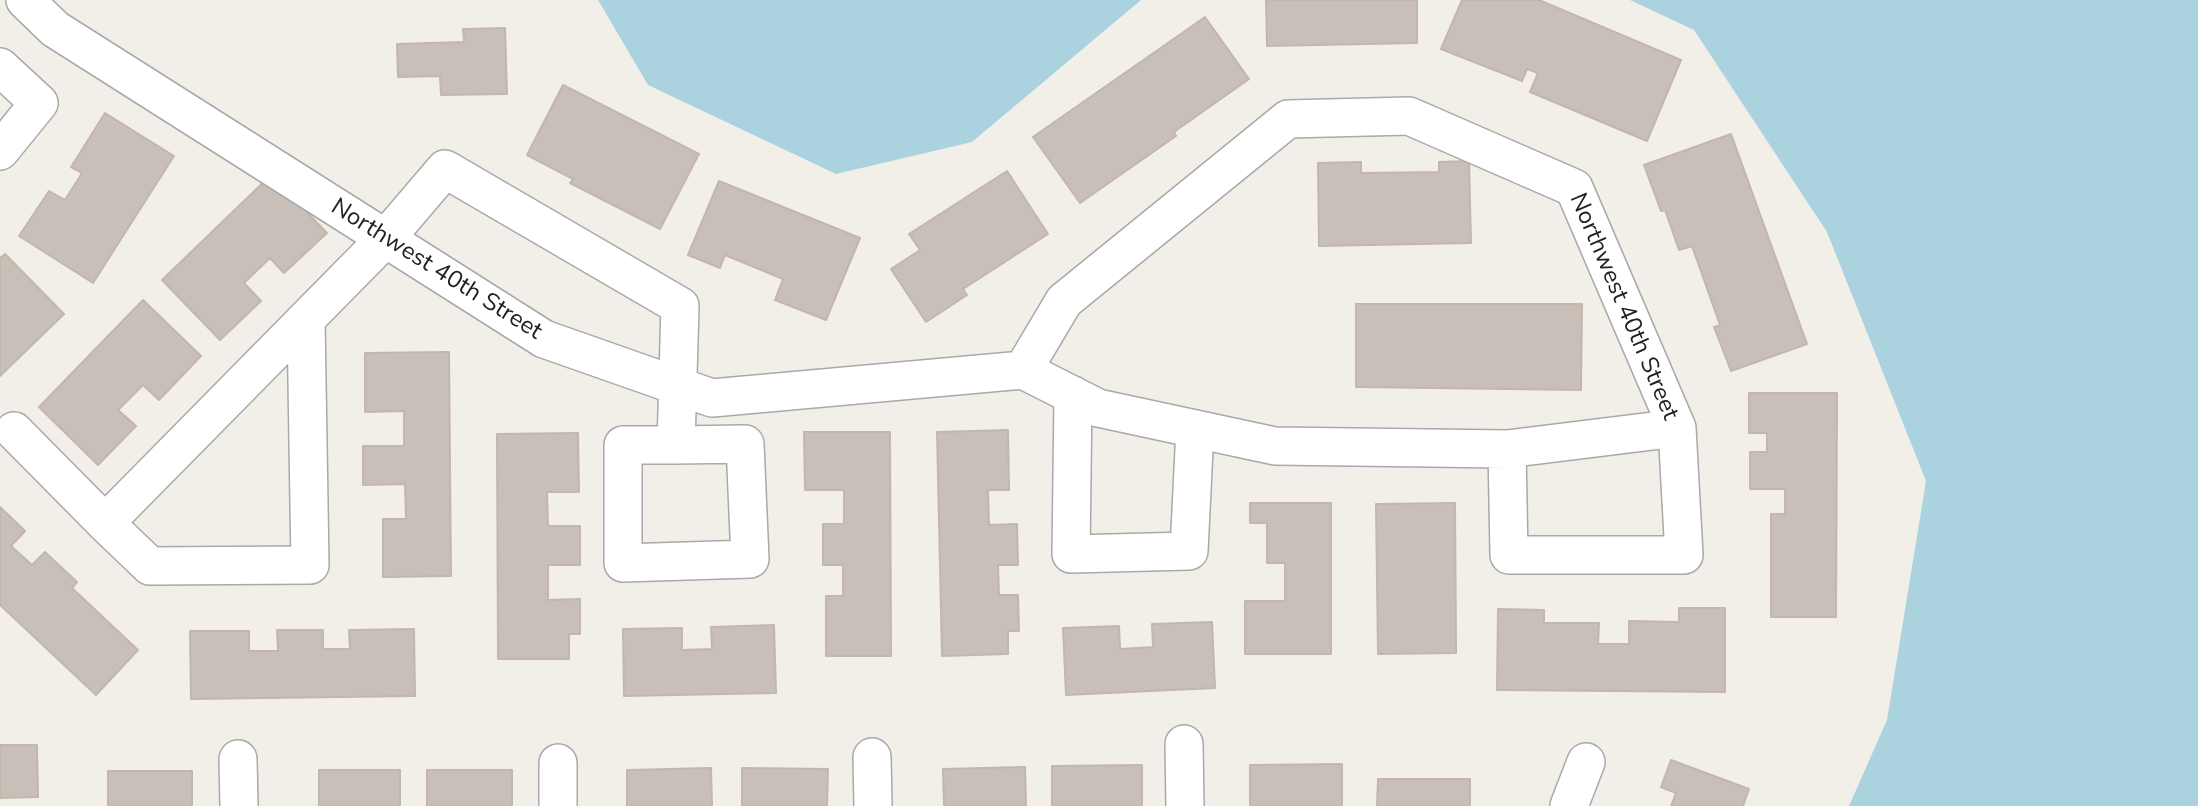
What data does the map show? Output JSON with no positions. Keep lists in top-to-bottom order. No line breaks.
{"streets":{"street":["Northwest 40th Street"]}}
